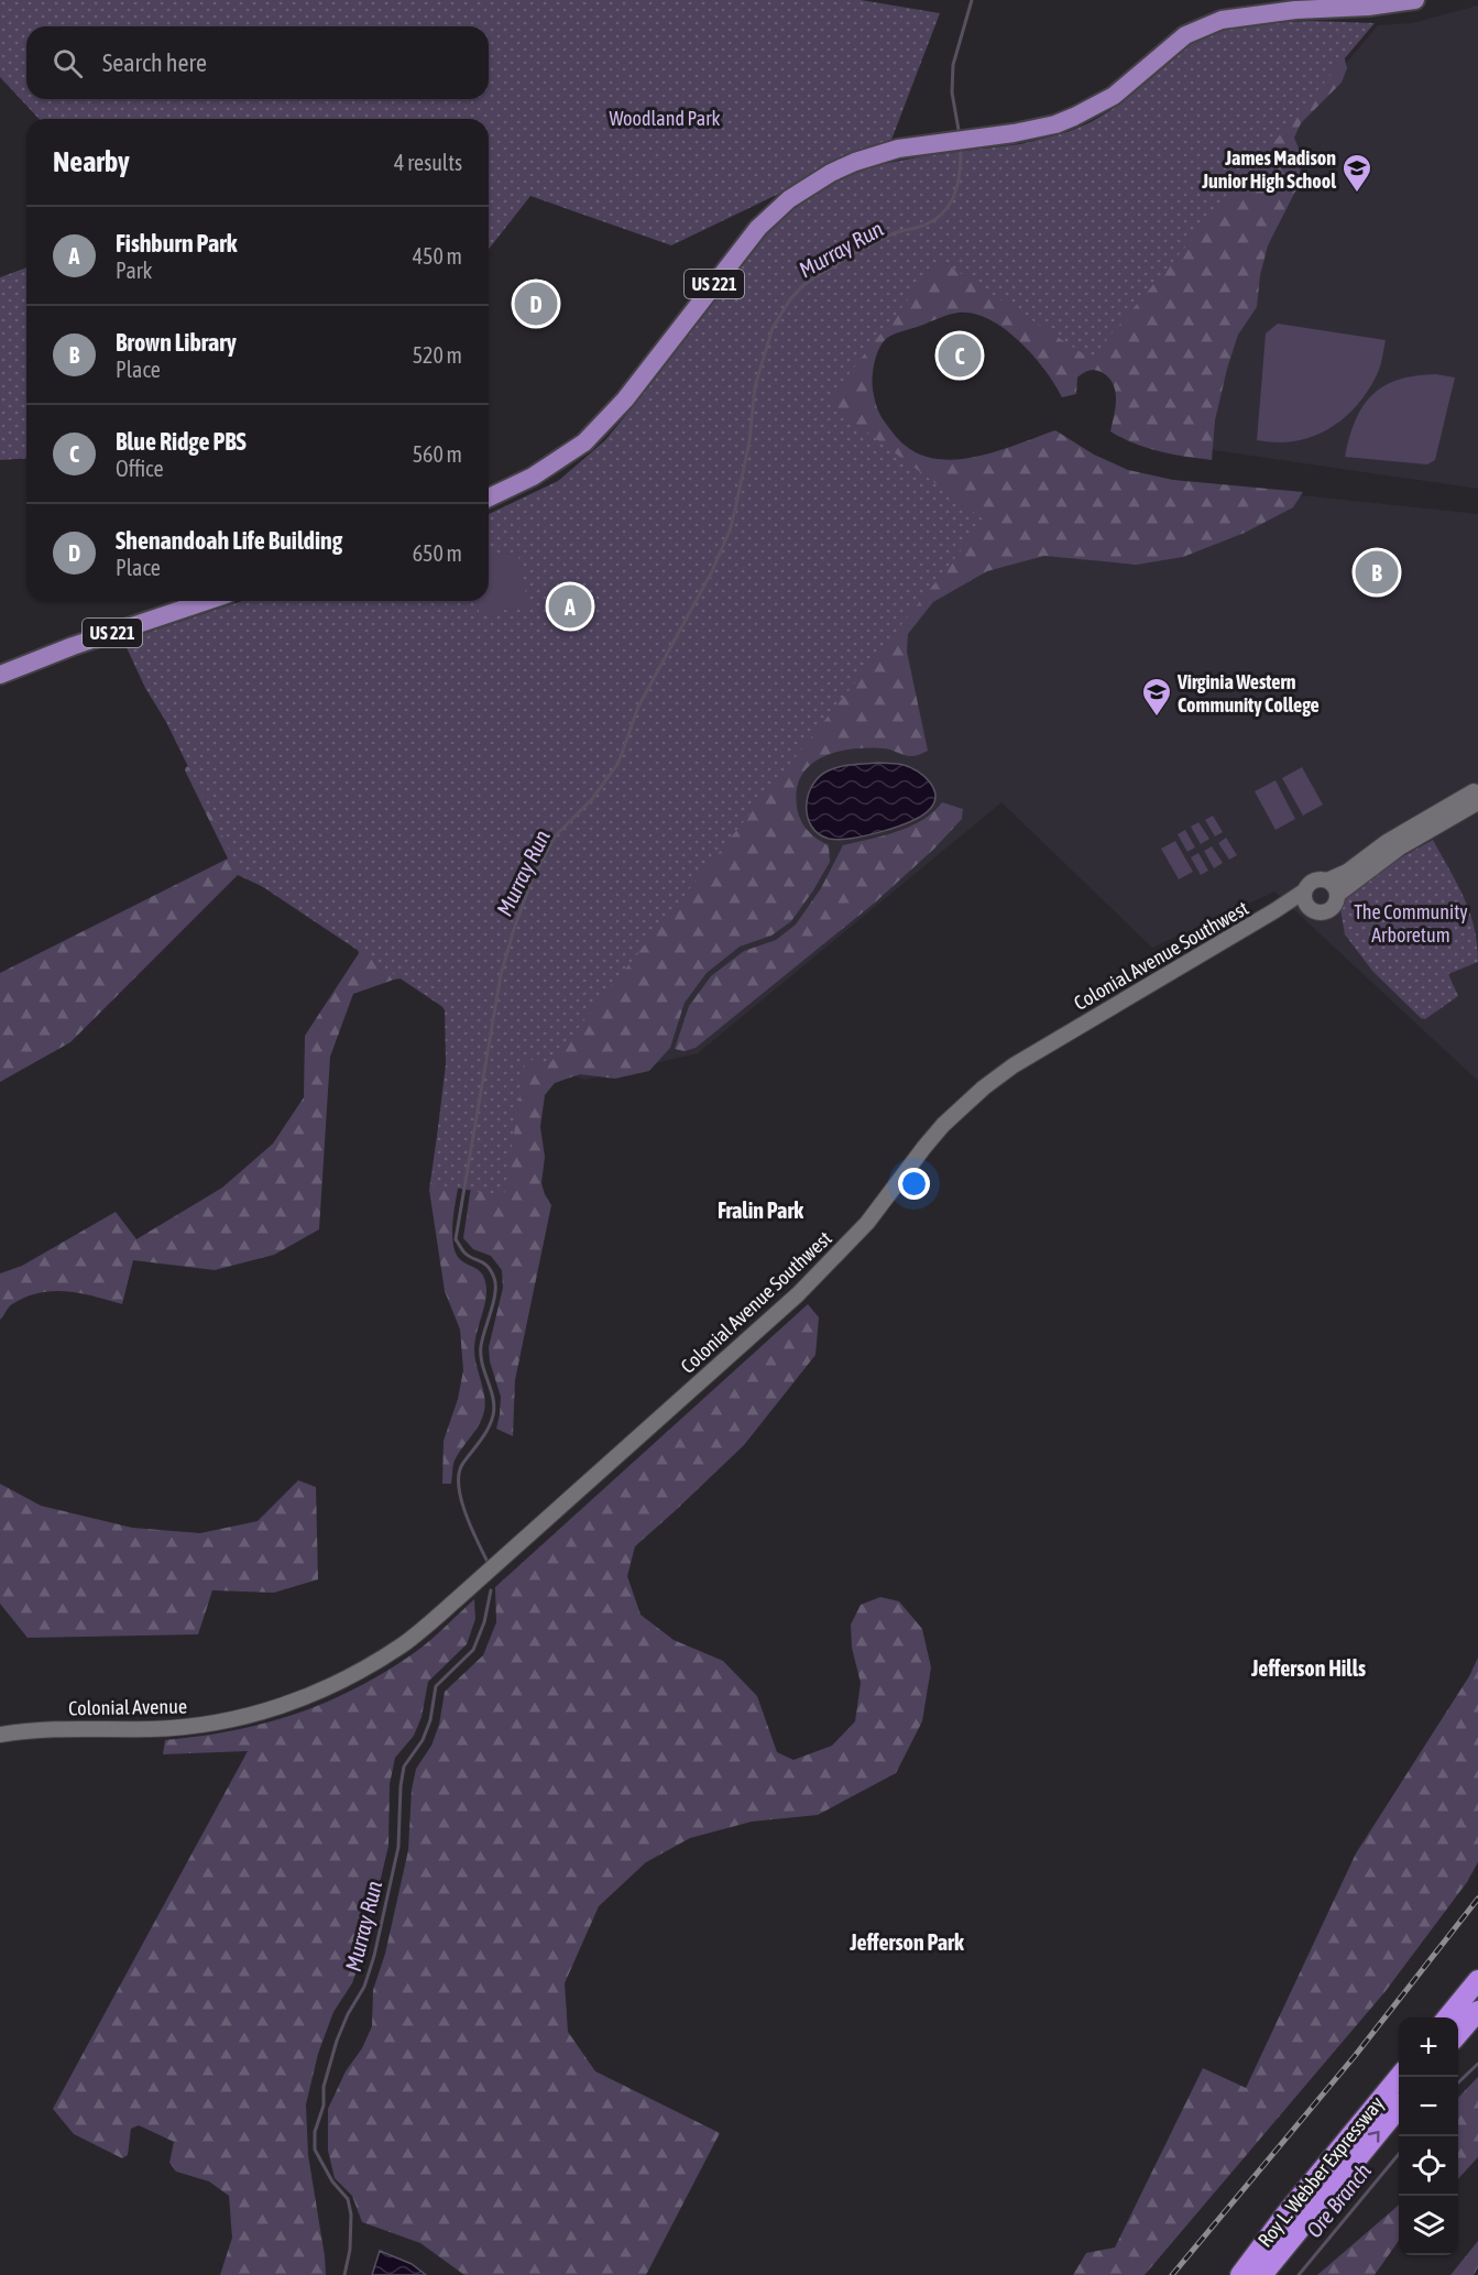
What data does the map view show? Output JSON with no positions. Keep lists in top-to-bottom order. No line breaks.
{"streets":{"highway":["Roy L. Webber Expressway"],"main road":["US 221","Colonial Avenue Southwest","Colonial Avenue"]},"crossings":[["Colonial Avenue Southwest","Colonial Avenue"]],"districts":["Fralin Park","Jefferson Hills","Jefferson Park"],"water":["Murray Run","Ore Branch"],"parks":["Woodland Park","The Community Arboretum"],"places":{"school or university":["James Madison Junior High School","Virginia Western Community College"]},"page":{"search":"Search here","heading":["Nearby","4 results"],"list":[{"mark":"A","name":"Fishburn Park","note":"Park","value":"450 m"},{"mark":"B","name":"Brown Library","note":"Place","value":"520 m"},{"mark":"C","name":"Blue Ridge PBS","note":"Office","value":"560 m"},{"mark":"D","name":"Shenandoah Life Building","note":"Place","value":"650 m"}],"pins":["D","C","B","A"],"map_buttons":["+","−"]}}
